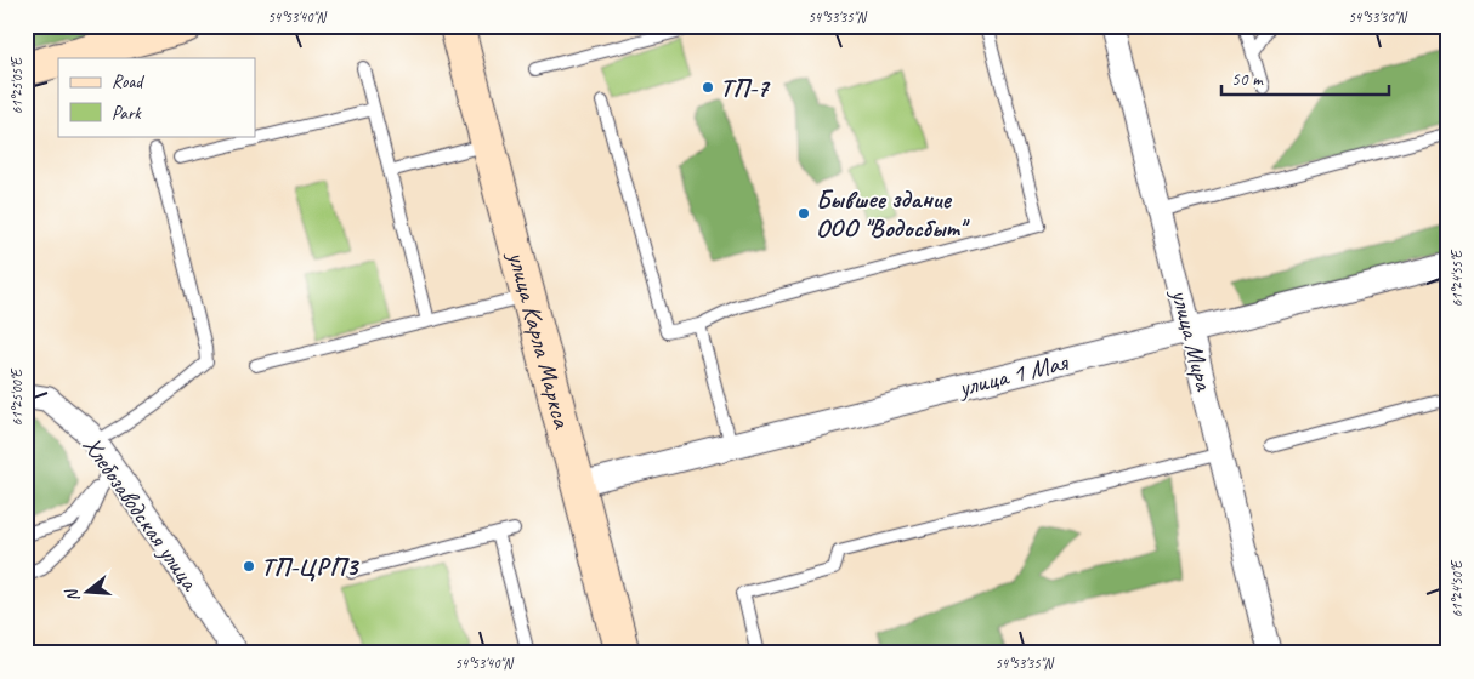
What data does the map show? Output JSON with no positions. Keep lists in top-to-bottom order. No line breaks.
{"streets":{"main road":["улица Карла Маркса"],"street":["улица Мира","улица 1 Мая","Хлебозаводская улица"]},"crossings":[["улица Карла Маркса","улица 1 Мая"],["улица Мира","улица 1 Мая"]],"places":["ТП-7","Бывшее здание ООО \"Водосбыт\"","ТП-ЦРП3"],"legend":["Road","Park"],"scale_bar":"50 m","north":"left","coordinates":["54°53'40\"N","54°53'35\"N","54°53'30\"N","61°25'05\"E","61°24'55\"E","61°25'00\"E","61°24'50\"E"]}
